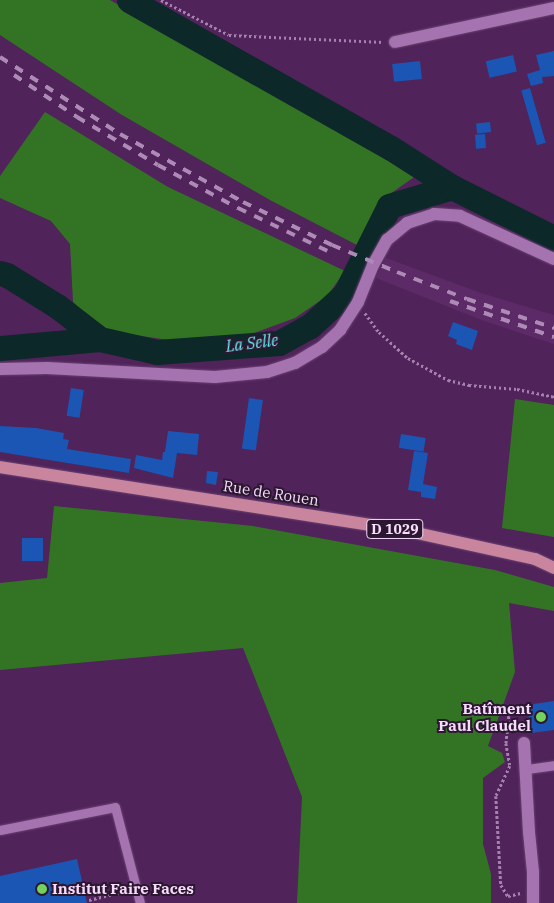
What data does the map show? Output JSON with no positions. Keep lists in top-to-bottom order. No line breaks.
{"streets":{"main road":["Rue de Rouen","D 1029"]},"water":["La Selle"],"places":["Batîment Paul Claudel","Institut Faire Faces"]}
